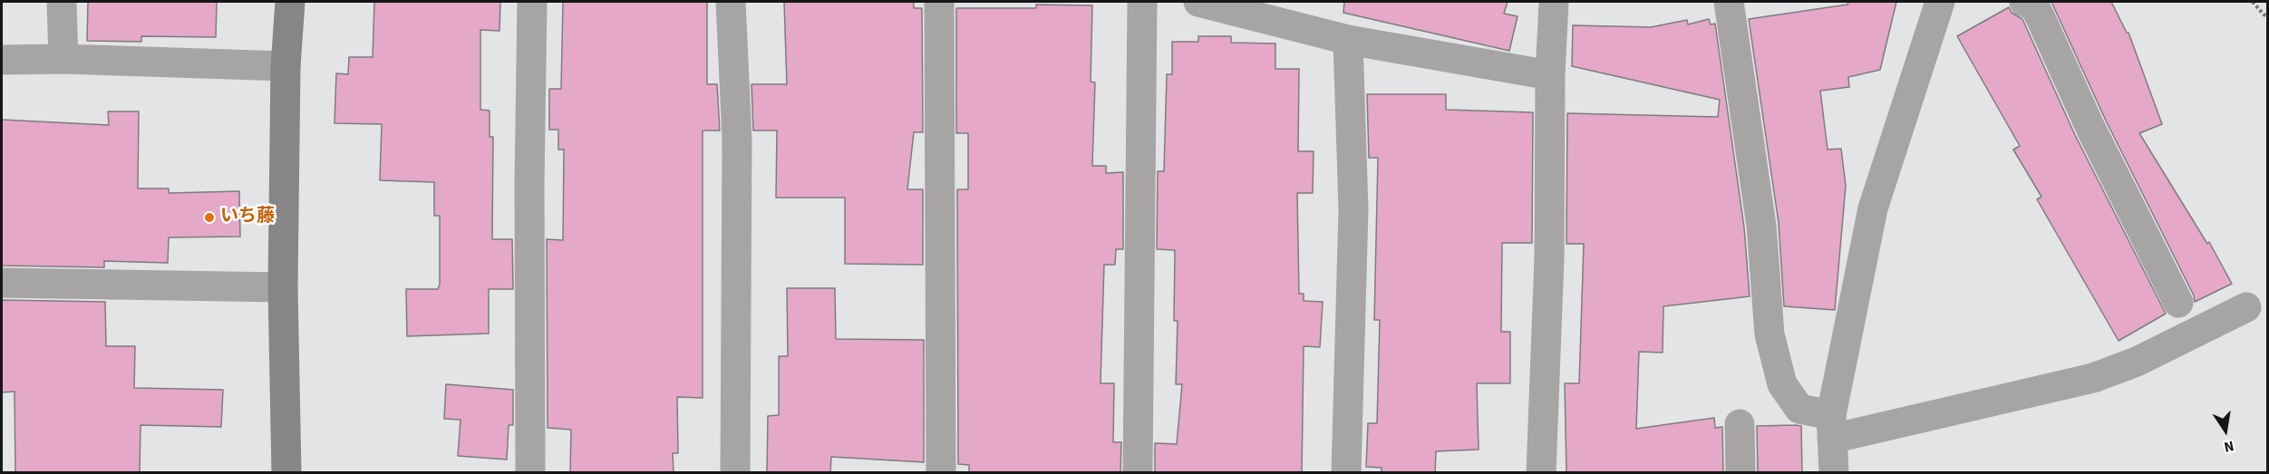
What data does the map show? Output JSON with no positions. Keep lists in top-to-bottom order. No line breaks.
{"places":["いち藤"],"north":"bottom"}
